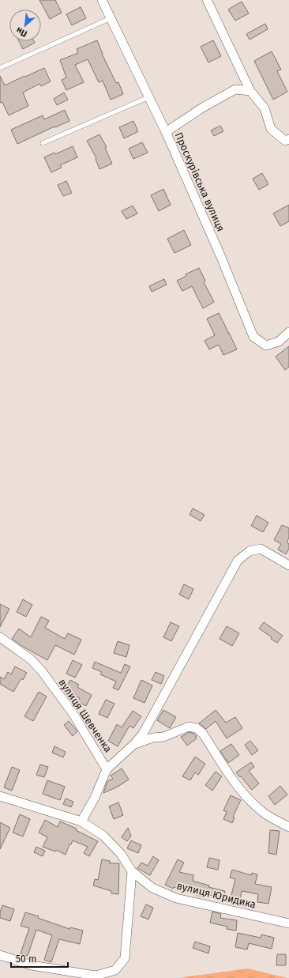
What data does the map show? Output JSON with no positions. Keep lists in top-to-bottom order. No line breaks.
{"streets":{"street":["Проскурівська вулиця","вулиця Шевченка","вулиця Юридика"]},"crossings":[["вулиця Шевченка","вулиця Юридика"]],"scale_bar":"50 m","north":"bottom left"}
